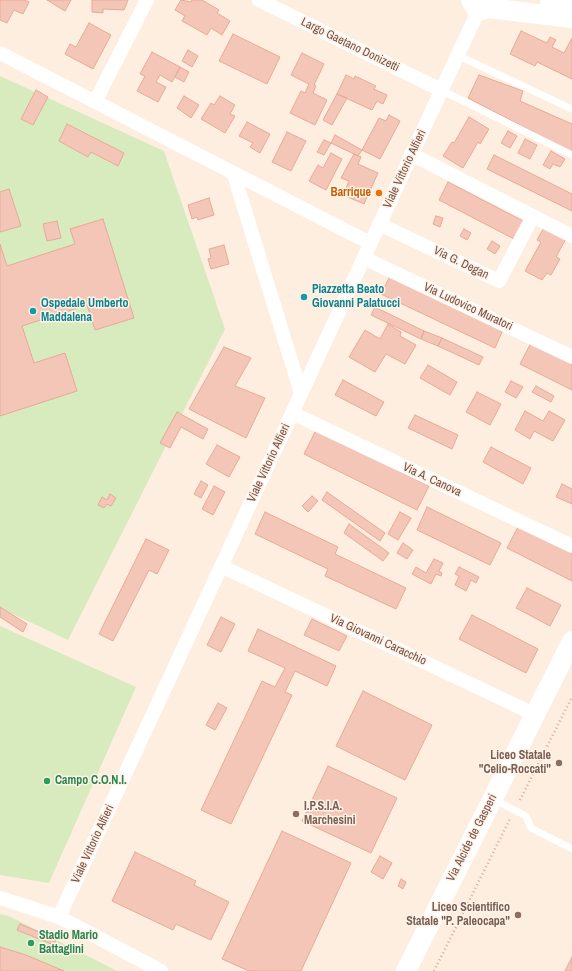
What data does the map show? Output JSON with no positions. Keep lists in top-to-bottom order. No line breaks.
{"streets":{"street":["Largo Gaetano Donizetti","Viale Vittorio Alfieri","Via G. Degan","Via Ludovico Muratori","Via A. Canova","Via Giovanni Caracchio","Via Alcide de Gasperi"]},"crossings":[["Largo Gaetano Donizetti","Viale Vittorio Alfieri"],["Viale Vittorio Alfieri","Via G. Degan"],["Viale Vittorio Alfieri","Via Ludovico Muratori"],["Viale Vittorio Alfieri","Via A. Canova"],["Viale Vittorio Alfieri","Via Giovanni Caracchio"],["Via Giovanni Caracchio","Via Alcide de Gasperi"]],"places":["Barrique","Piazzetta Beato Giovanni Palatucci","Ospedale Umberto Maddalena","Liceo Statale \"Celio-Roccati\"","Campo C.O.N.I.","I.P.S.I.A. Marchesini","Liceo Scientifico Statale \"P. Paleocapa\"","Stadio Mario Battaglini"]}
